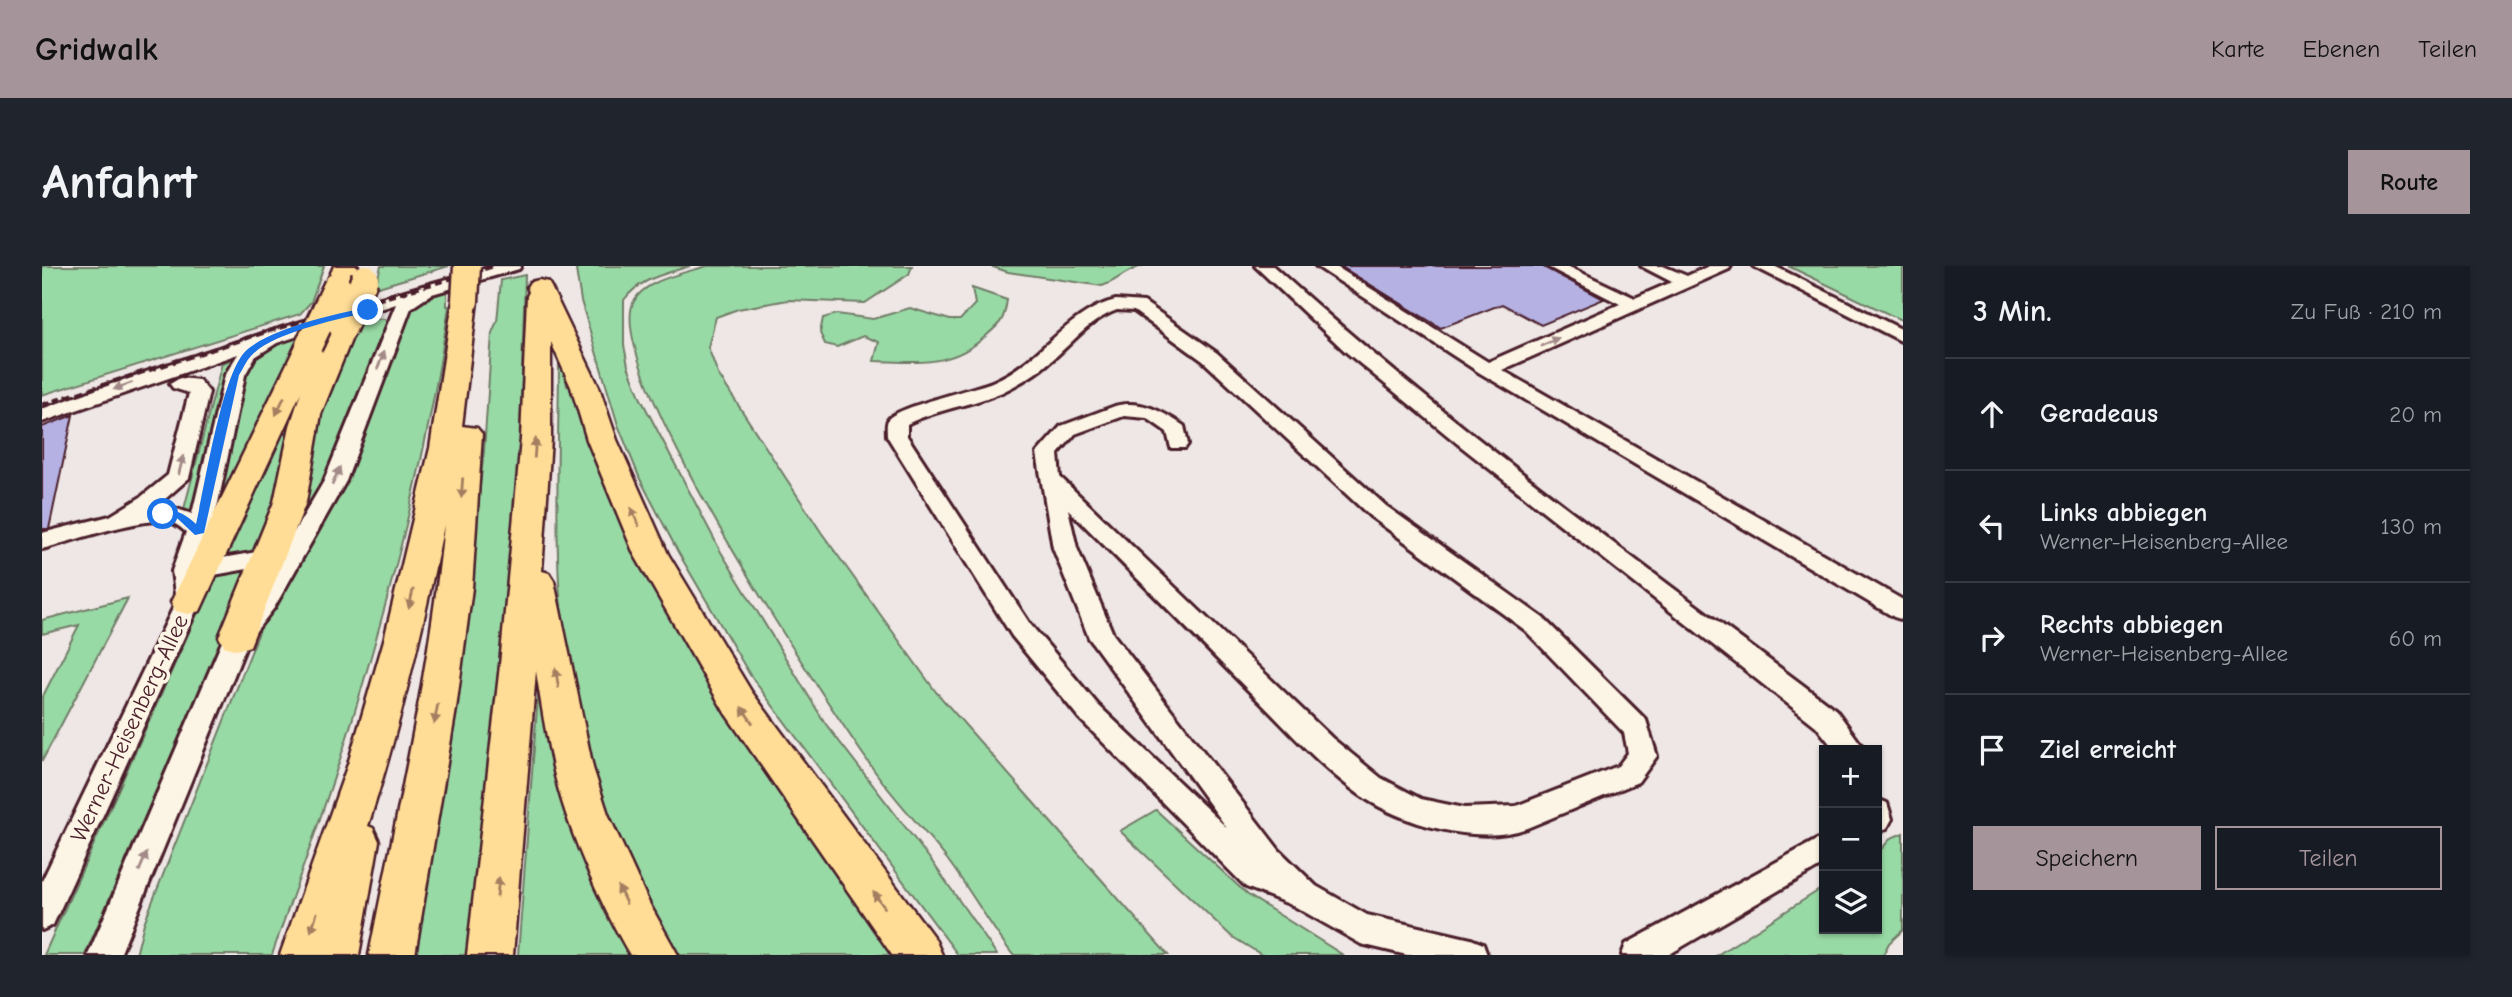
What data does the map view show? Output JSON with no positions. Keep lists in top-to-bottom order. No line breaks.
{"streets":{"street":["Werner-Heisenberg-Allee"]},"page":{"header":"Gridwalk","nav":["Karte","Ebenen","Teilen"],"buttons":["Route",["Speichern","Teilen"]],"title":"Anfahrt","heading":["3 Min.","Zu Fuß · 210 m"],"list":[["Geradeaus","20 m"],["Links abbiegen","Werner-Heisenberg-Allee","130 m"],["Rechts abbiegen","Werner-Heisenberg-Allee","60 m"],"Ziel erreicht"],"map_buttons":["+","−"]}}
